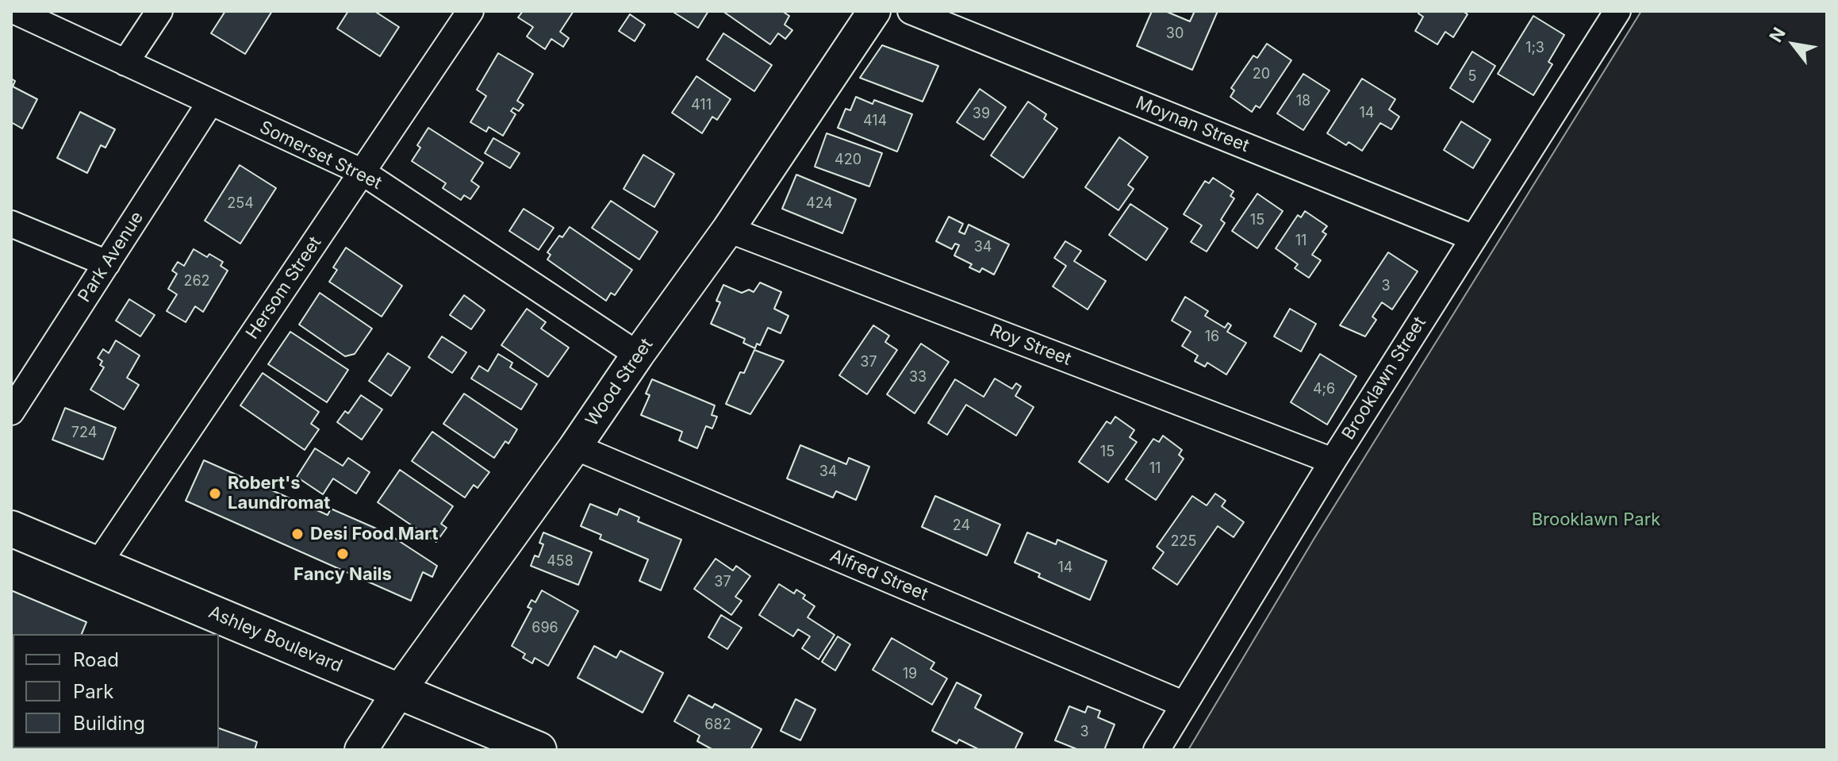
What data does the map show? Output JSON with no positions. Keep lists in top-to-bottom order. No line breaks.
{"streets":{"main road":["Ashley Boulevard"],"street":["Moynan Street","Somerset Street","Park Avenue","Hersom Street","Roy Street","Brooklawn Street","Wood Street","Alfred Street"]},"crossings":[["Moynan Street","Brooklawn Street"],["Somerset Street","Park Avenue"],["Somerset Street","Hersom Street"],["Somerset Street","Wood Street"],["Hersom Street","Ashley Boulevard"],["Roy Street","Brooklawn Street"],["Roy Street","Wood Street"],["Brooklawn Street","Alfred Street"],["Wood Street","Alfred Street"],["Wood Street","Ashley Boulevard"]],"parks":["Brooklawn Park"],"places":["Robert's Laundromat","Desi Food Mart","Fancy Nails"],"house_numbers":["30","1;3","20","5","18","411","14","39","414","420","254","424","15","11","34","262","3","16","37","33","4;6","724","15","11","34","24","225","458","14","37","696","19","682","3"],"legend":["Road","Park","Building"],"north":"top left"}
